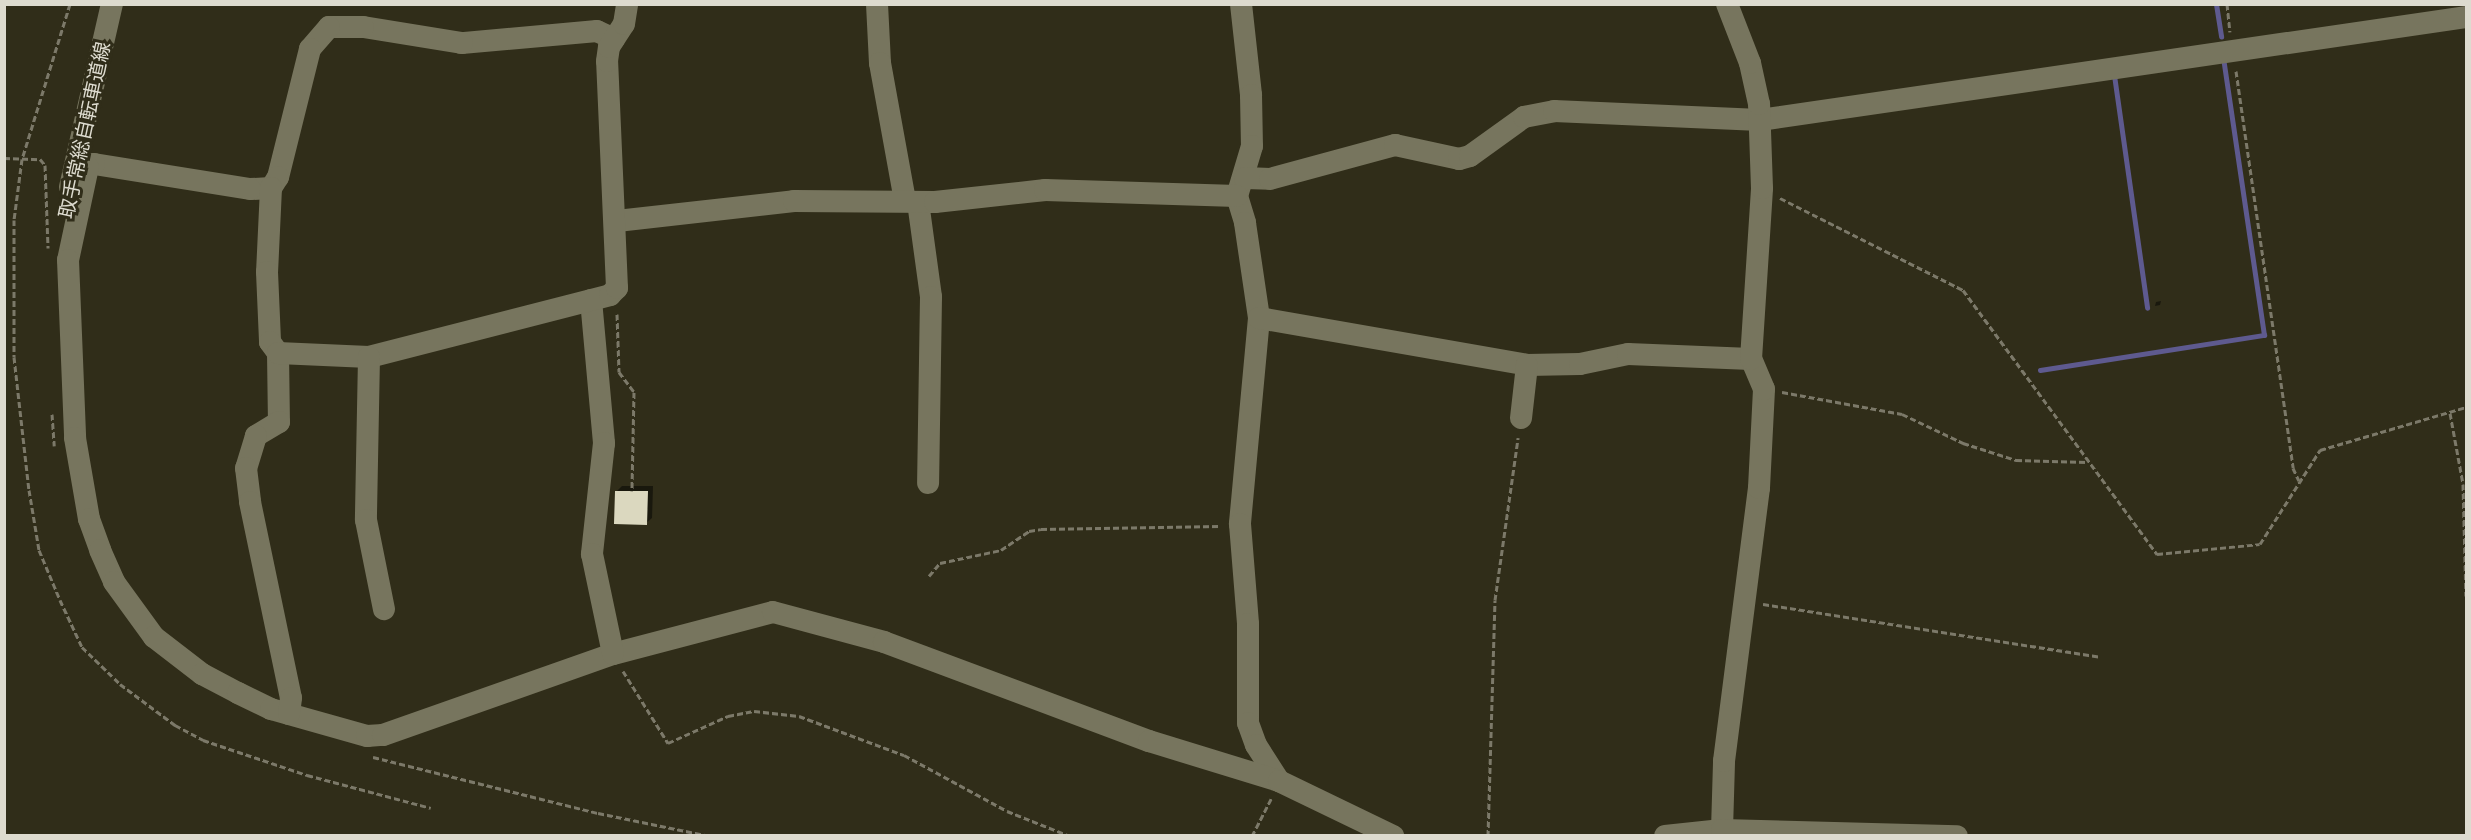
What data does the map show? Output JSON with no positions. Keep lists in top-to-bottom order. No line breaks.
{"streets":{"street":["取手常総自転車道線"]}}
